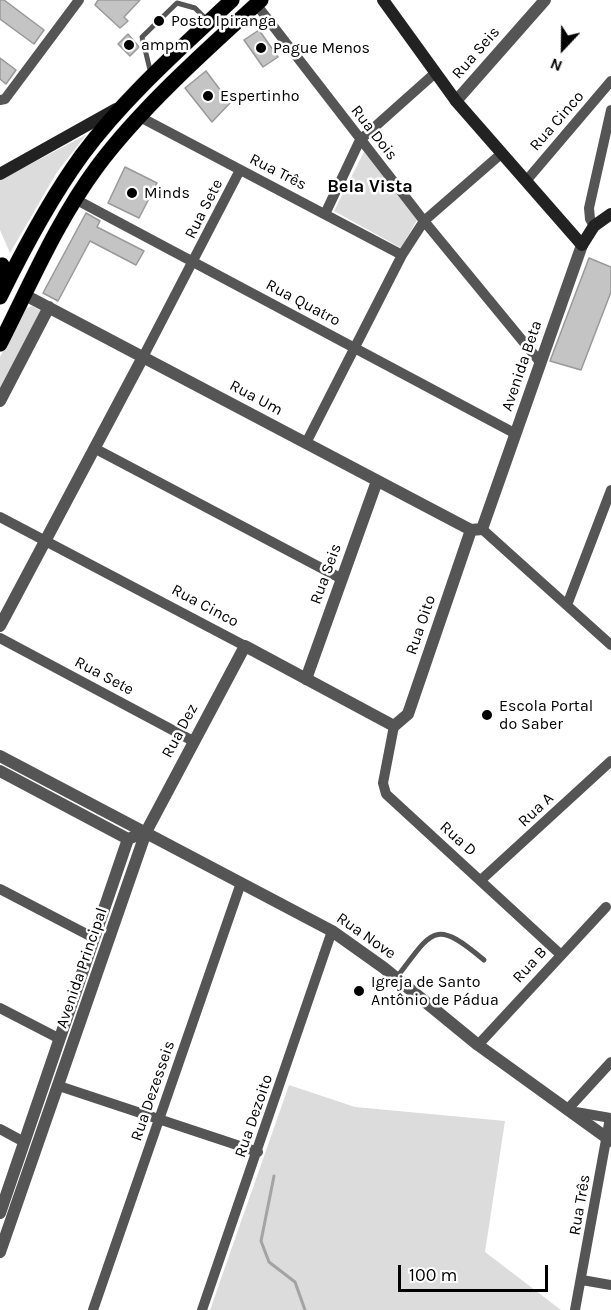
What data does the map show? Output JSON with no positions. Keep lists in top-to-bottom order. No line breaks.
{"streets":{"main road":["Avenida Beta"],"street":["Rua Seis","Rua Cinco","Rua Dois","Rua Três","Rua Sete","Rua Quatro","Rua Um","Rua Oito","Rua Dez","Rua A","Rua D","Rua Nove","Rua B","Avenida Principal","Rua Dezesseis","Rua Dezoito"]},"crossings":[["Rua Seis","Rua Cinco"],["Rua Seis","Rua Dois"],["Rua Seis","Rua Três"],["Rua Seis","Rua Um"],["Rua Cinco","Rua Oito"],["Rua Cinco","Rua Dez"],["Rua Cinco","Rua D"],["Rua Dois","Avenida Beta"],["Rua Três","Rua Sete"],["Rua Três","Rua Nove"],["Rua Sete","Rua Quatro"],["Rua Sete","Rua Um"],["Rua Sete","Rua Dez"],["Rua Quatro","Avenida Beta"],["Avenida Beta","Rua Um"],["Avenida Beta","Rua Oito"],["Rua Um","Rua Oito"],["Rua Oito","Rua D"],["Rua Dez","Rua Nove"],["Rua Dez","Avenida Principal"],["Rua A","Rua D"],["Rua D","Rua B"],["Rua Nove","Rua B"],["Rua Nove","Avenida Principal"],["Rua Nove","Rua Dezesseis"],["Rua Nove","Rua Dezoito"]],"districts":["Bela Vista"],"places":["Posto Ipiranga","ampm","Pague Menos","Espertinho","Minds","Escola Portal do Saber","Igreja de Santo Antônio de Pádua"],"scale_bar":"100 m","north":"bottom"}
